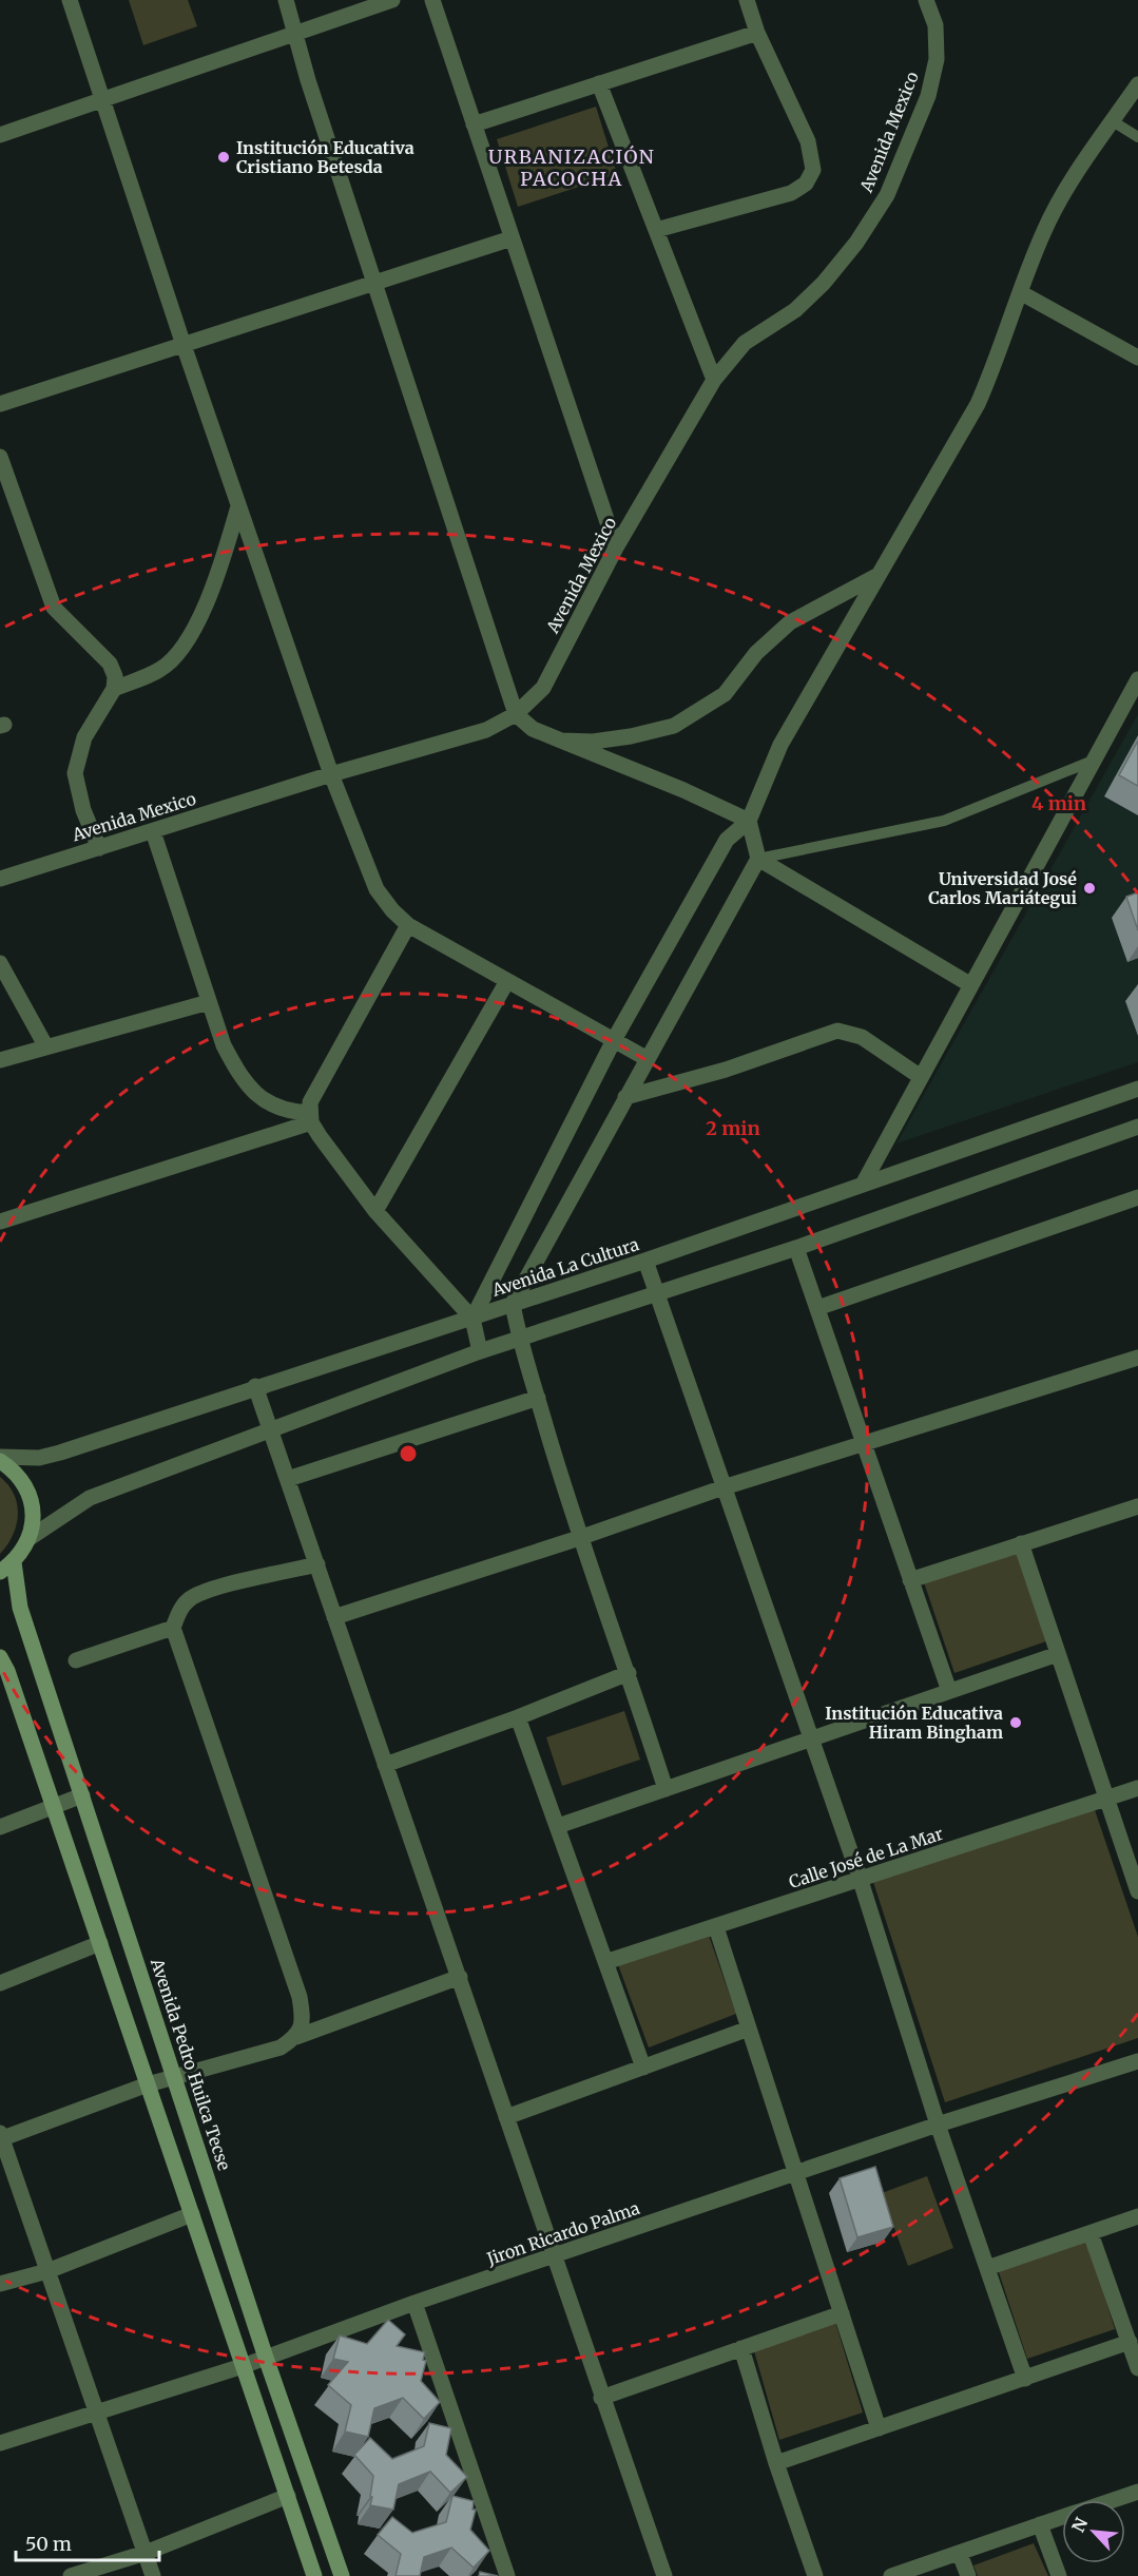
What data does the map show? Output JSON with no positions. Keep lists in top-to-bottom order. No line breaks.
{"streets":{"main road":["Avenida Pedro Huilca Tecse"],"street":["Avenida Mexico","Avenida La Cultura","Calle José de La Mar","Jiron Ricardo Palma"]},"crossings":[["Avenida Pedro Huilca Tecse","Jiron Ricardo Palma"]],"districts":["URBANIZACIÓN PACOCHA"],"places":["Institución Educativa Cristiano Betesda","Universidad José Carlos Mariátegui","Institución Educativa Hiram Bingham"],"scale_bar":"50 m","north":"top left","rings":["4 min","2 min"]}
